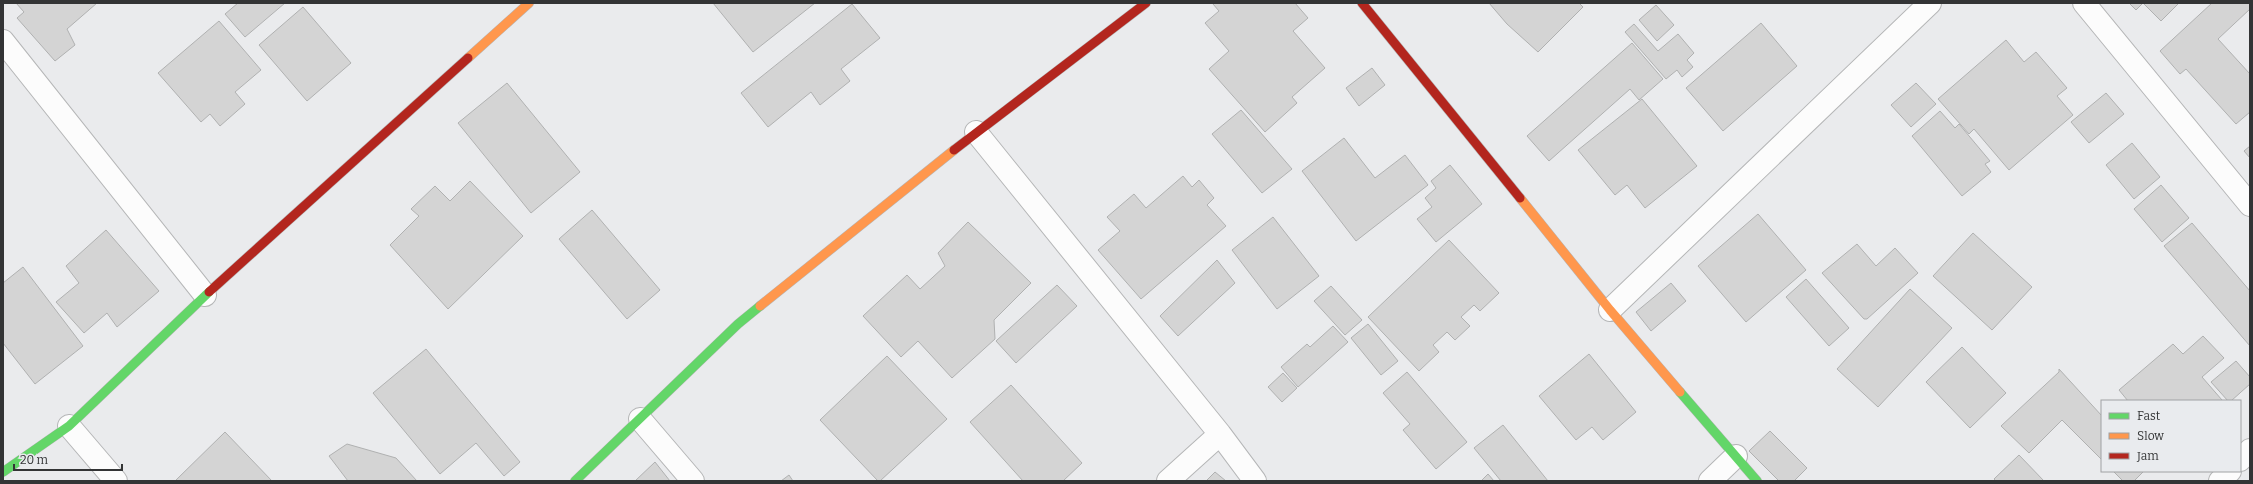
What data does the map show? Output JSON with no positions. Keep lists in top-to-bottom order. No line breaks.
{"legend":["Fast","Slow","Jam"],"scale_bar":"20 m"}
